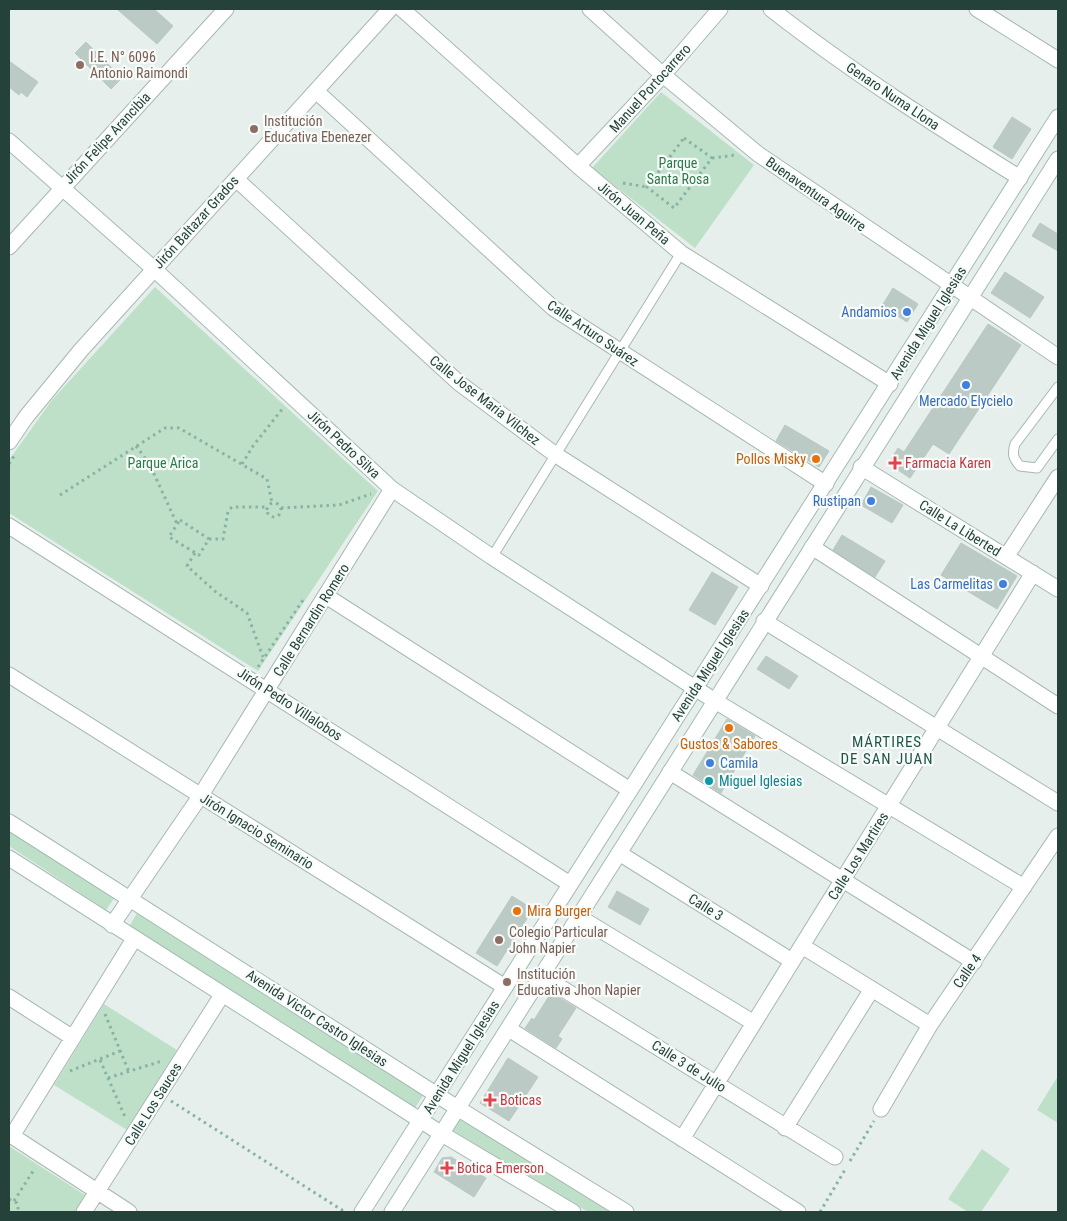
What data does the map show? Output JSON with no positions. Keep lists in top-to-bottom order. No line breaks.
{"streets":{"street":["Manuel Portocarrero","Genaro Numa Llona","Jirón Felipe Arancibia","Buenaventura Aguirre","Jirón Juan Peña","Jirón Baltazar Grados","Avenida Miguel Iglesias","Calle Arturo Suárez","Calle Jose Maria Vilchez","Jirón Pedro Silva","Calle La Liberted","Calle Bernardin Romero","Jirón Pedro Villalobos","Jirón Ignacio Seminario","Calle Los Martires","Calle 3","Calle 4","Avenida Victor Castro Iglesias","Calle 3 de Julio","Calle Los Sauces"]},"crossings":[["Manuel Portocarrero","Buenaventura Aguirre"],["Manuel Portocarrero","Jirón Juan Peña"],["Genaro Numa Llona","Avenida Miguel Iglesias"],["Jirón Felipe Arancibia","Jirón Pedro Silva"],["Buenaventura Aguirre","Avenida Miguel Iglesias"],["Jirón Juan Peña","Avenida Miguel Iglesias"],["Jirón Baltazar Grados","Calle Arturo Suárez"],["Jirón Baltazar Grados","Calle Jose Maria Vilchez"],["Jirón Baltazar Grados","Jirón Pedro Silva"],["Avenida Miguel Iglesias","Calle Arturo Suárez"],["Avenida Miguel Iglesias","Calle Jose Maria Vilchez"],["Avenida Miguel Iglesias","Jirón Pedro Silva"],["Avenida Miguel Iglesias","Calle La Liberted"],["Avenida Miguel Iglesias","Jirón Pedro Villalobos"],["Avenida Miguel Iglesias","Jirón Ignacio Seminario"],["Avenida Miguel Iglesias","Calle 3"],["Avenida Miguel Iglesias","Avenida Victor Castro Iglesias"],["Avenida Miguel Iglesias","Calle 3 de Julio"],["Jirón Pedro Silva","Calle Bernardin Romero"],["Jirón Pedro Silva","Calle Los Martires"],["Jirón Pedro Silva","Calle 4"],["Calle La Liberted","Calle Los Martires"],["Calle Bernardin Romero","Jirón Pedro Villalobos"],["Calle Bernardin Romero","Jirón Ignacio Seminario"],["Calle Bernardin Romero","Avenida Victor Castro Iglesias"],["Calle Los Martires","Calle 3"],["Calle Los Martires","Calle 3 de Julio"]],"districts":["MÁRTIRES DE SAN JUAN"],"parks":["Parque Santa Rosa","Parque Arica"],"places":{"other":["I.E. N° 6096 Antonio Raimondi","Institución Educativa Ebenezer","Andamios","Mercado Elycielo","Pollos Misky","Rustipan","Las Carmelitas","Gustos & Sabores","Camila","Miguel Iglesias","Mira Burger","Colegio Particular John Napier","Institución Educativa Jhon Napier"],"health":["Farmacia Karen","Boticas","Botica Emerson"]}}
